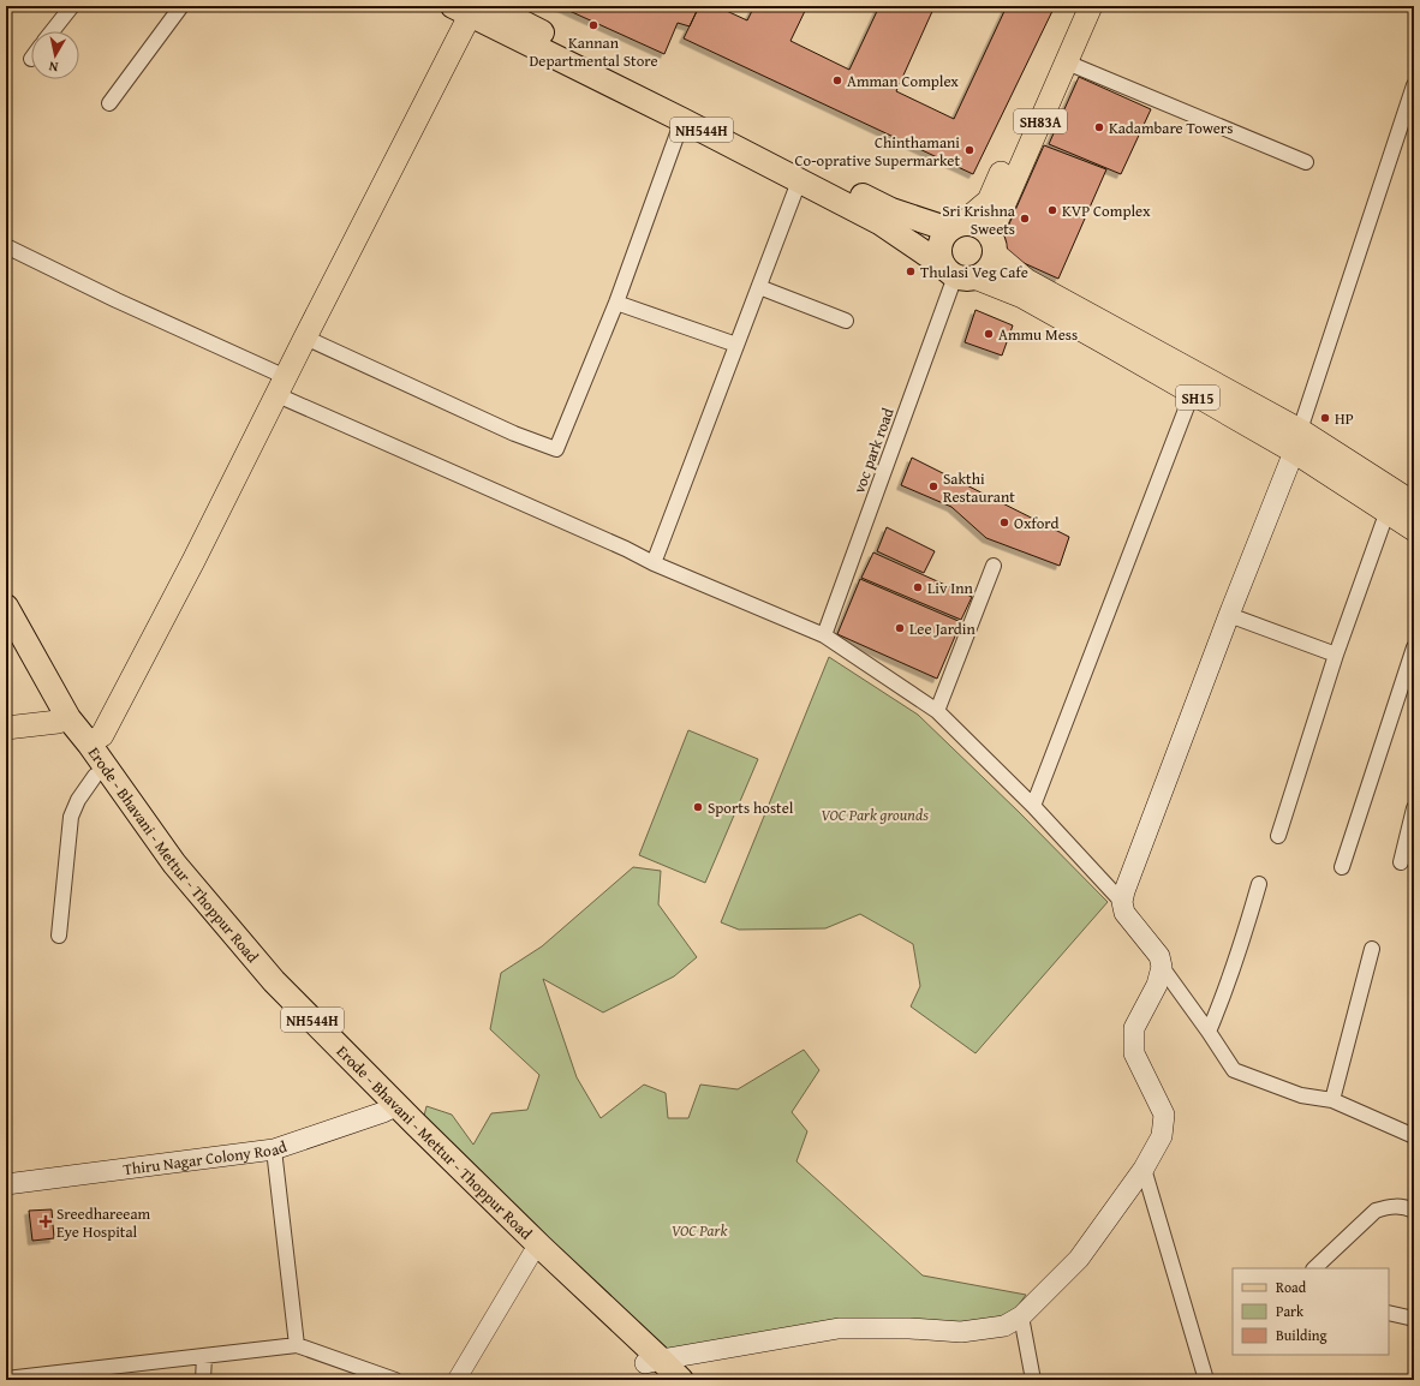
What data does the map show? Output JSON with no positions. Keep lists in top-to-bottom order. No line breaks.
{"streets":{"highway":["NH544H","Erode - Bhavani - Mettur - Thoppur Road"],"main road":["SH83A","SH15","Thiru Nagar Colony Road"],"street":["voc park road"]},"crossings":[["SH83A","NH544H"],["SH83A","SH15"],["SH83A","voc park road"],["NH544H","SH15"],["NH544H","voc park road"],["SH15","voc park road"],["Erode - Bhavani - Mettur - Thoppur Road","Thiru Nagar Colony Road"]],"parks":["VOC Park grounds","VOC Park"],"places":{"other":["Kannan Departmental Store","Amman Complex","Kadambare Towers","Chinthamani Co-oprative Supermarket","KVP Complex","Sri Krishna Sweets","Thulasi Veg Cafe","Ammu Mess","HP","Sakthi Restaurant","Oxford","Liv Inn","Lee Jardin","Sports hostel"],"health":["Sreedhareeam Eye Hospital"]},"legend":["Road","Park","Building"],"north":"bottom"}
